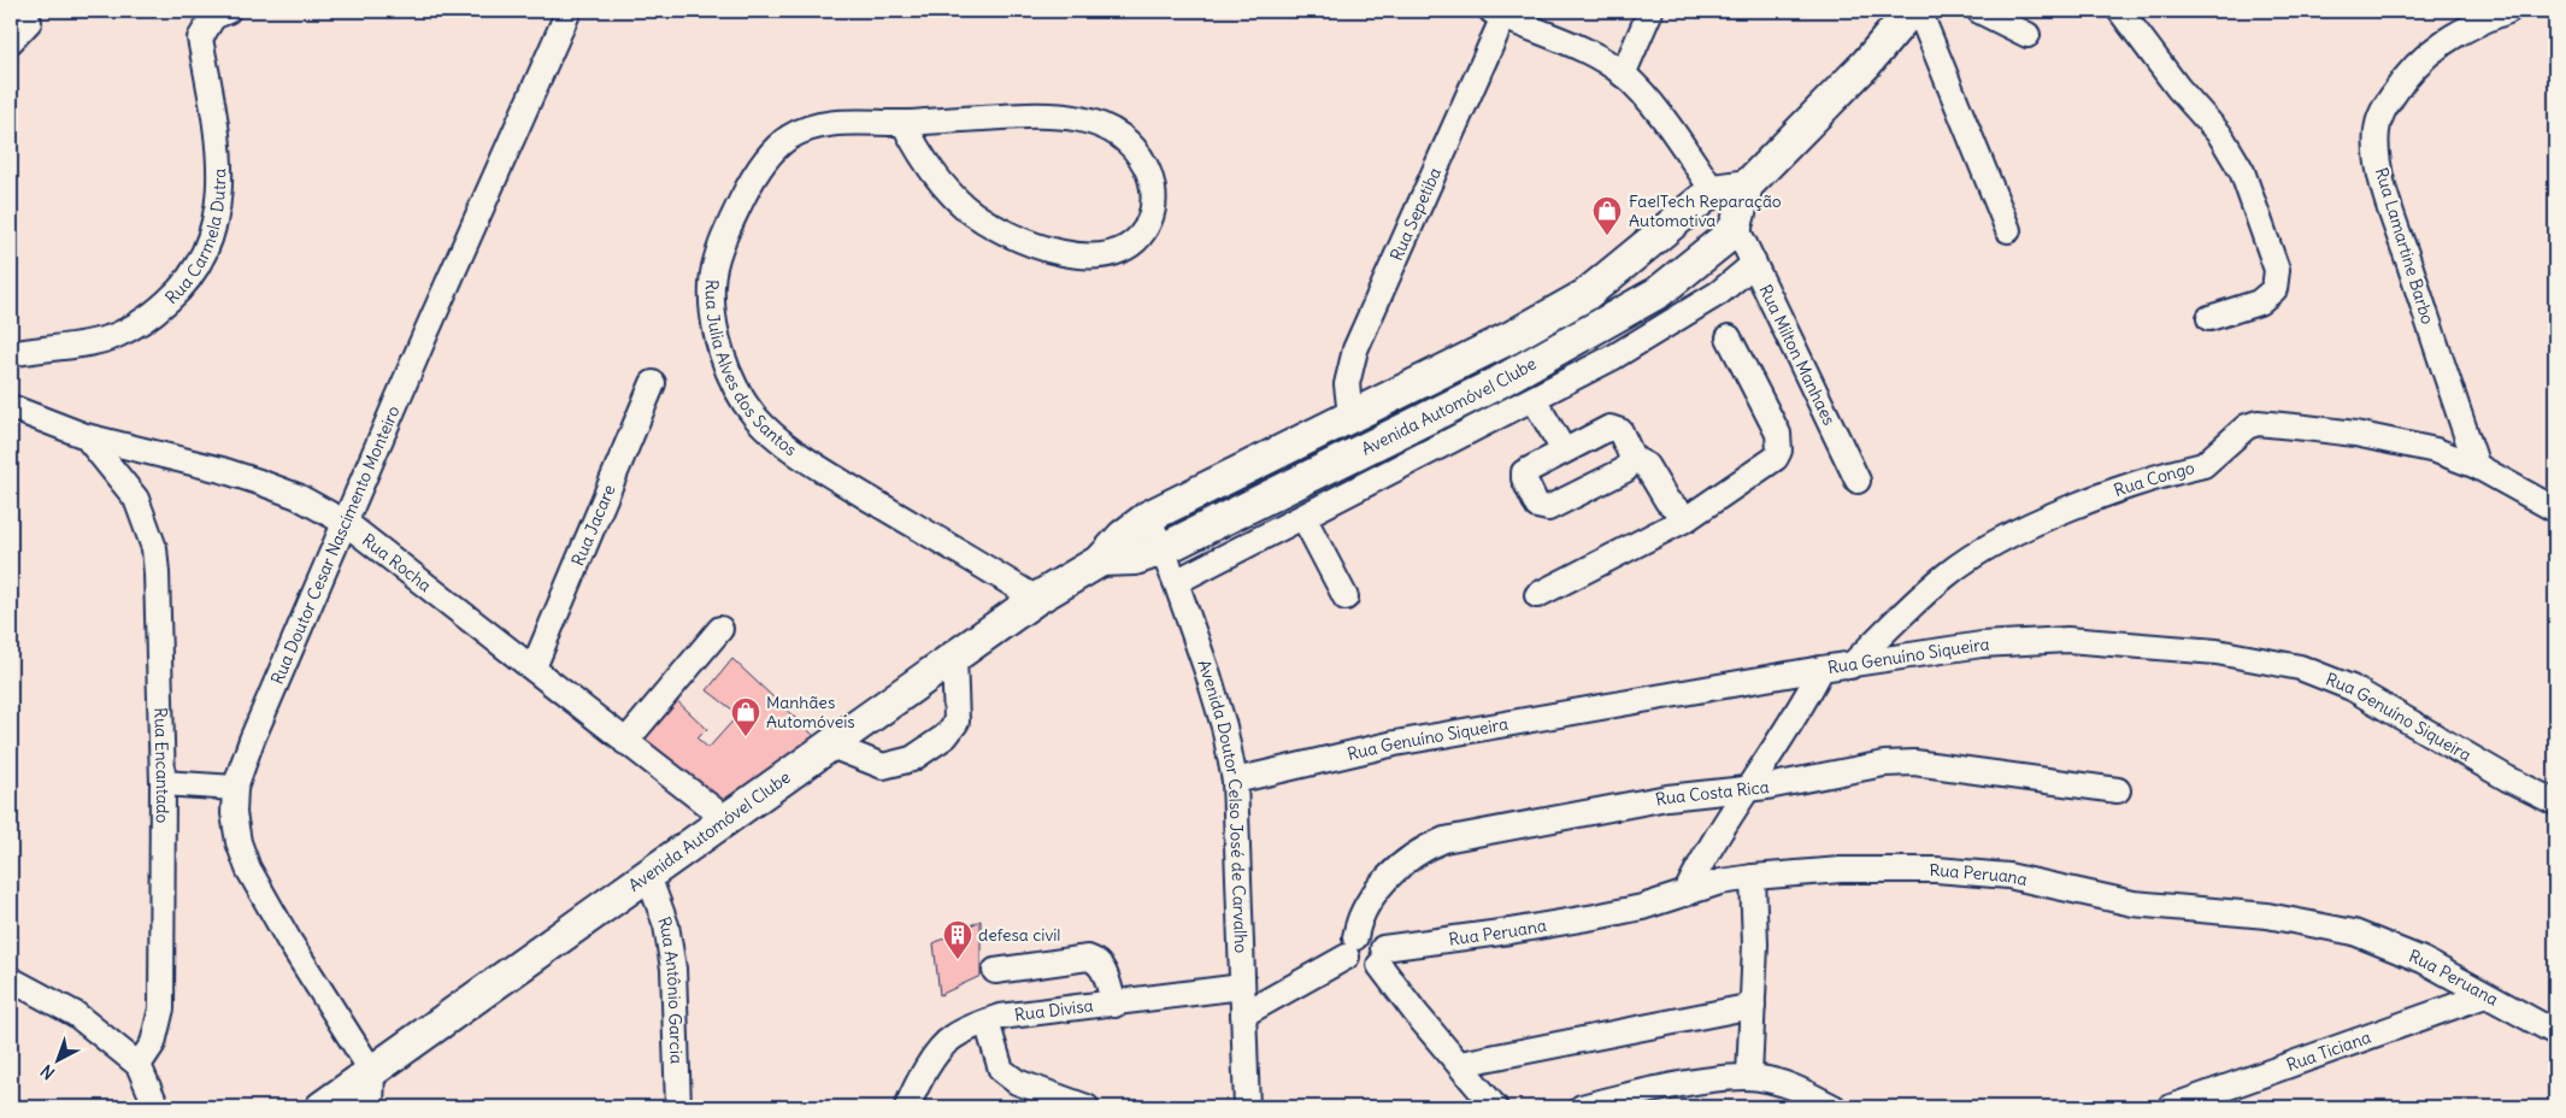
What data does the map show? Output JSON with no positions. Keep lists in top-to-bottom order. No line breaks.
{"streets":{"main road":["Avenida Automóvel Clube"],"street":["Rua Sepetiba","Rua Carmela Dutra","Rua Lamartine Barbo","Rua Milton Manhaes","Rua Julia Alves dos Santos","Rua Congo","Rua Jacare","Rua Doutor Cesar Nascimento Monteiro","Rua Rocha","Rua Genuíno Siqueira","Rua Encantado","Rua Costa Rica","Avenida Doutor Celso José de Carvalho","Rua Peruana","Rua Antônio Garcia","Rua Divisa","Rua Ticiana"]},"crossings":[["Rua Sepetiba","Avenida Automóvel Clube"],["Rua Lamartine Barbo","Rua Congo"],["Rua Milton Manhaes","Avenida Automóvel Clube"],["Rua Julia Alves dos Santos","Avenida Automóvel Clube"],["Avenida Automóvel Clube","Rua Doutor Cesar Nascimento Monteiro"],["Avenida Automóvel Clube","Rua Rocha"],["Avenida Automóvel Clube","Avenida Doutor Celso José de Carvalho"],["Avenida Automóvel Clube","Rua Antônio Garcia"],["Rua Congo","Rua Genuíno Siqueira"],["Rua Jacare","Rua Rocha"],["Rua Doutor Cesar Nascimento Monteiro","Rua Rocha"],["Rua Rocha","Rua Encantado"],["Rua Genuíno Siqueira","Avenida Doutor Celso José de Carvalho"],["Rua Costa Rica","Rua Peruana"],["Avenida Doutor Celso José de Carvalho","Rua Divisa"],["Rua Peruana","Rua Ticiana"]],"places":{"shop":["FaelTech Reparação Automotiva","Manhães Automóveis"],"building":["defesa civil"]},"north":"bottom left"}
